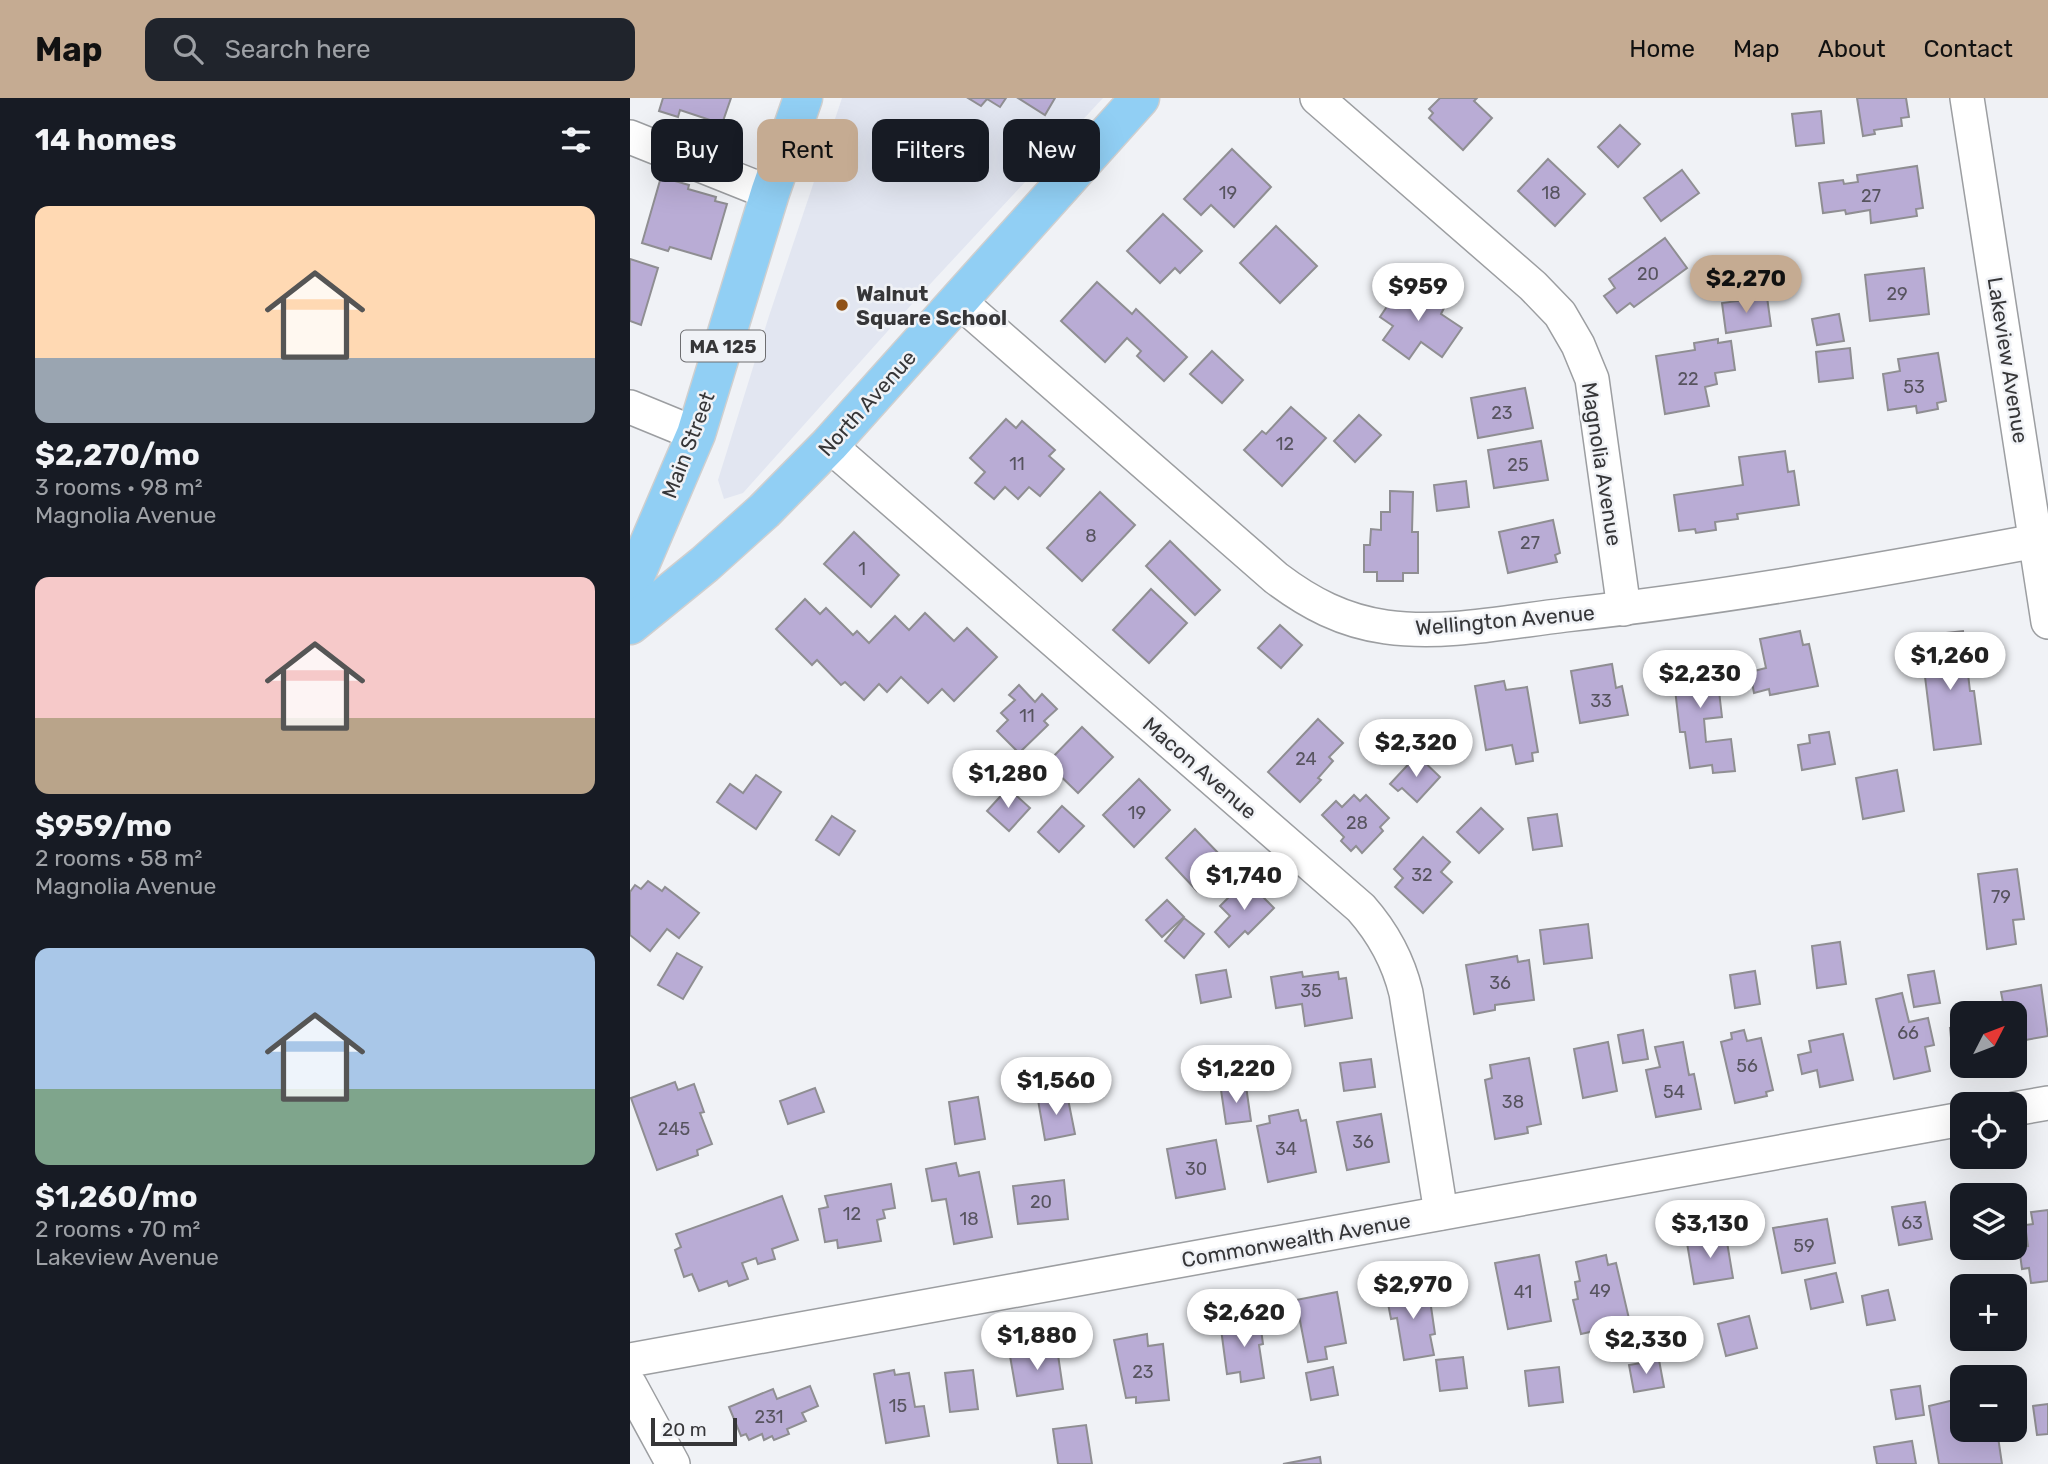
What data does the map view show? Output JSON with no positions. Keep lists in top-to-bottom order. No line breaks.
{"streets":{"main road":["MA 125","North Avenue","Main Street"],"street":["Lakeview Avenue","Magnolia Avenue","Wellington Avenue","Macon Avenue","Commonwealth Avenue"]},"crossings":[["Lakeview Avenue","Wellington Avenue"],["North Avenue","Wellington Avenue"],["North Avenue","Macon Avenue"],["Magnolia Avenue","Wellington Avenue"],["Macon Avenue","Commonwealth Avenue"]],"places":["Walnut Square School"],"house_numbers":["19","18","27","20","29","22","53","23","12","11","25","8","27","1","33","11","24","19","28","32","79","36","35","66","56","54","38","245","36","34","30","20","12","18","63","59","49","41","23","15","231"],"scale_bar":"20 m","north":"top right","page":{"header":"Map","search":"Search here","nav":["Home","Map","About","Contact"],"heading":"14 homes","chip":["Buy","Rent","Filters","New"],"list":[{"name":"$2,270/mo","note":"3 rooms · 98 m² · Magnolia Avenue"},{"name":"$959/mo","note":"2 rooms · 58 m² · Magnolia Avenue"},{"name":"$1,260/mo","note":"2 rooms · 70 m² · Lakeview Avenue"}],"price":["$2,270","$959","$1,260","$2,230","$2,320","$1,280","$1,740","$1,220","$1,560","$3,130","$2,970","$2,620","$1,880","$2,330"],"map_buttons":["+","−"],"scale":"20 m"}}
